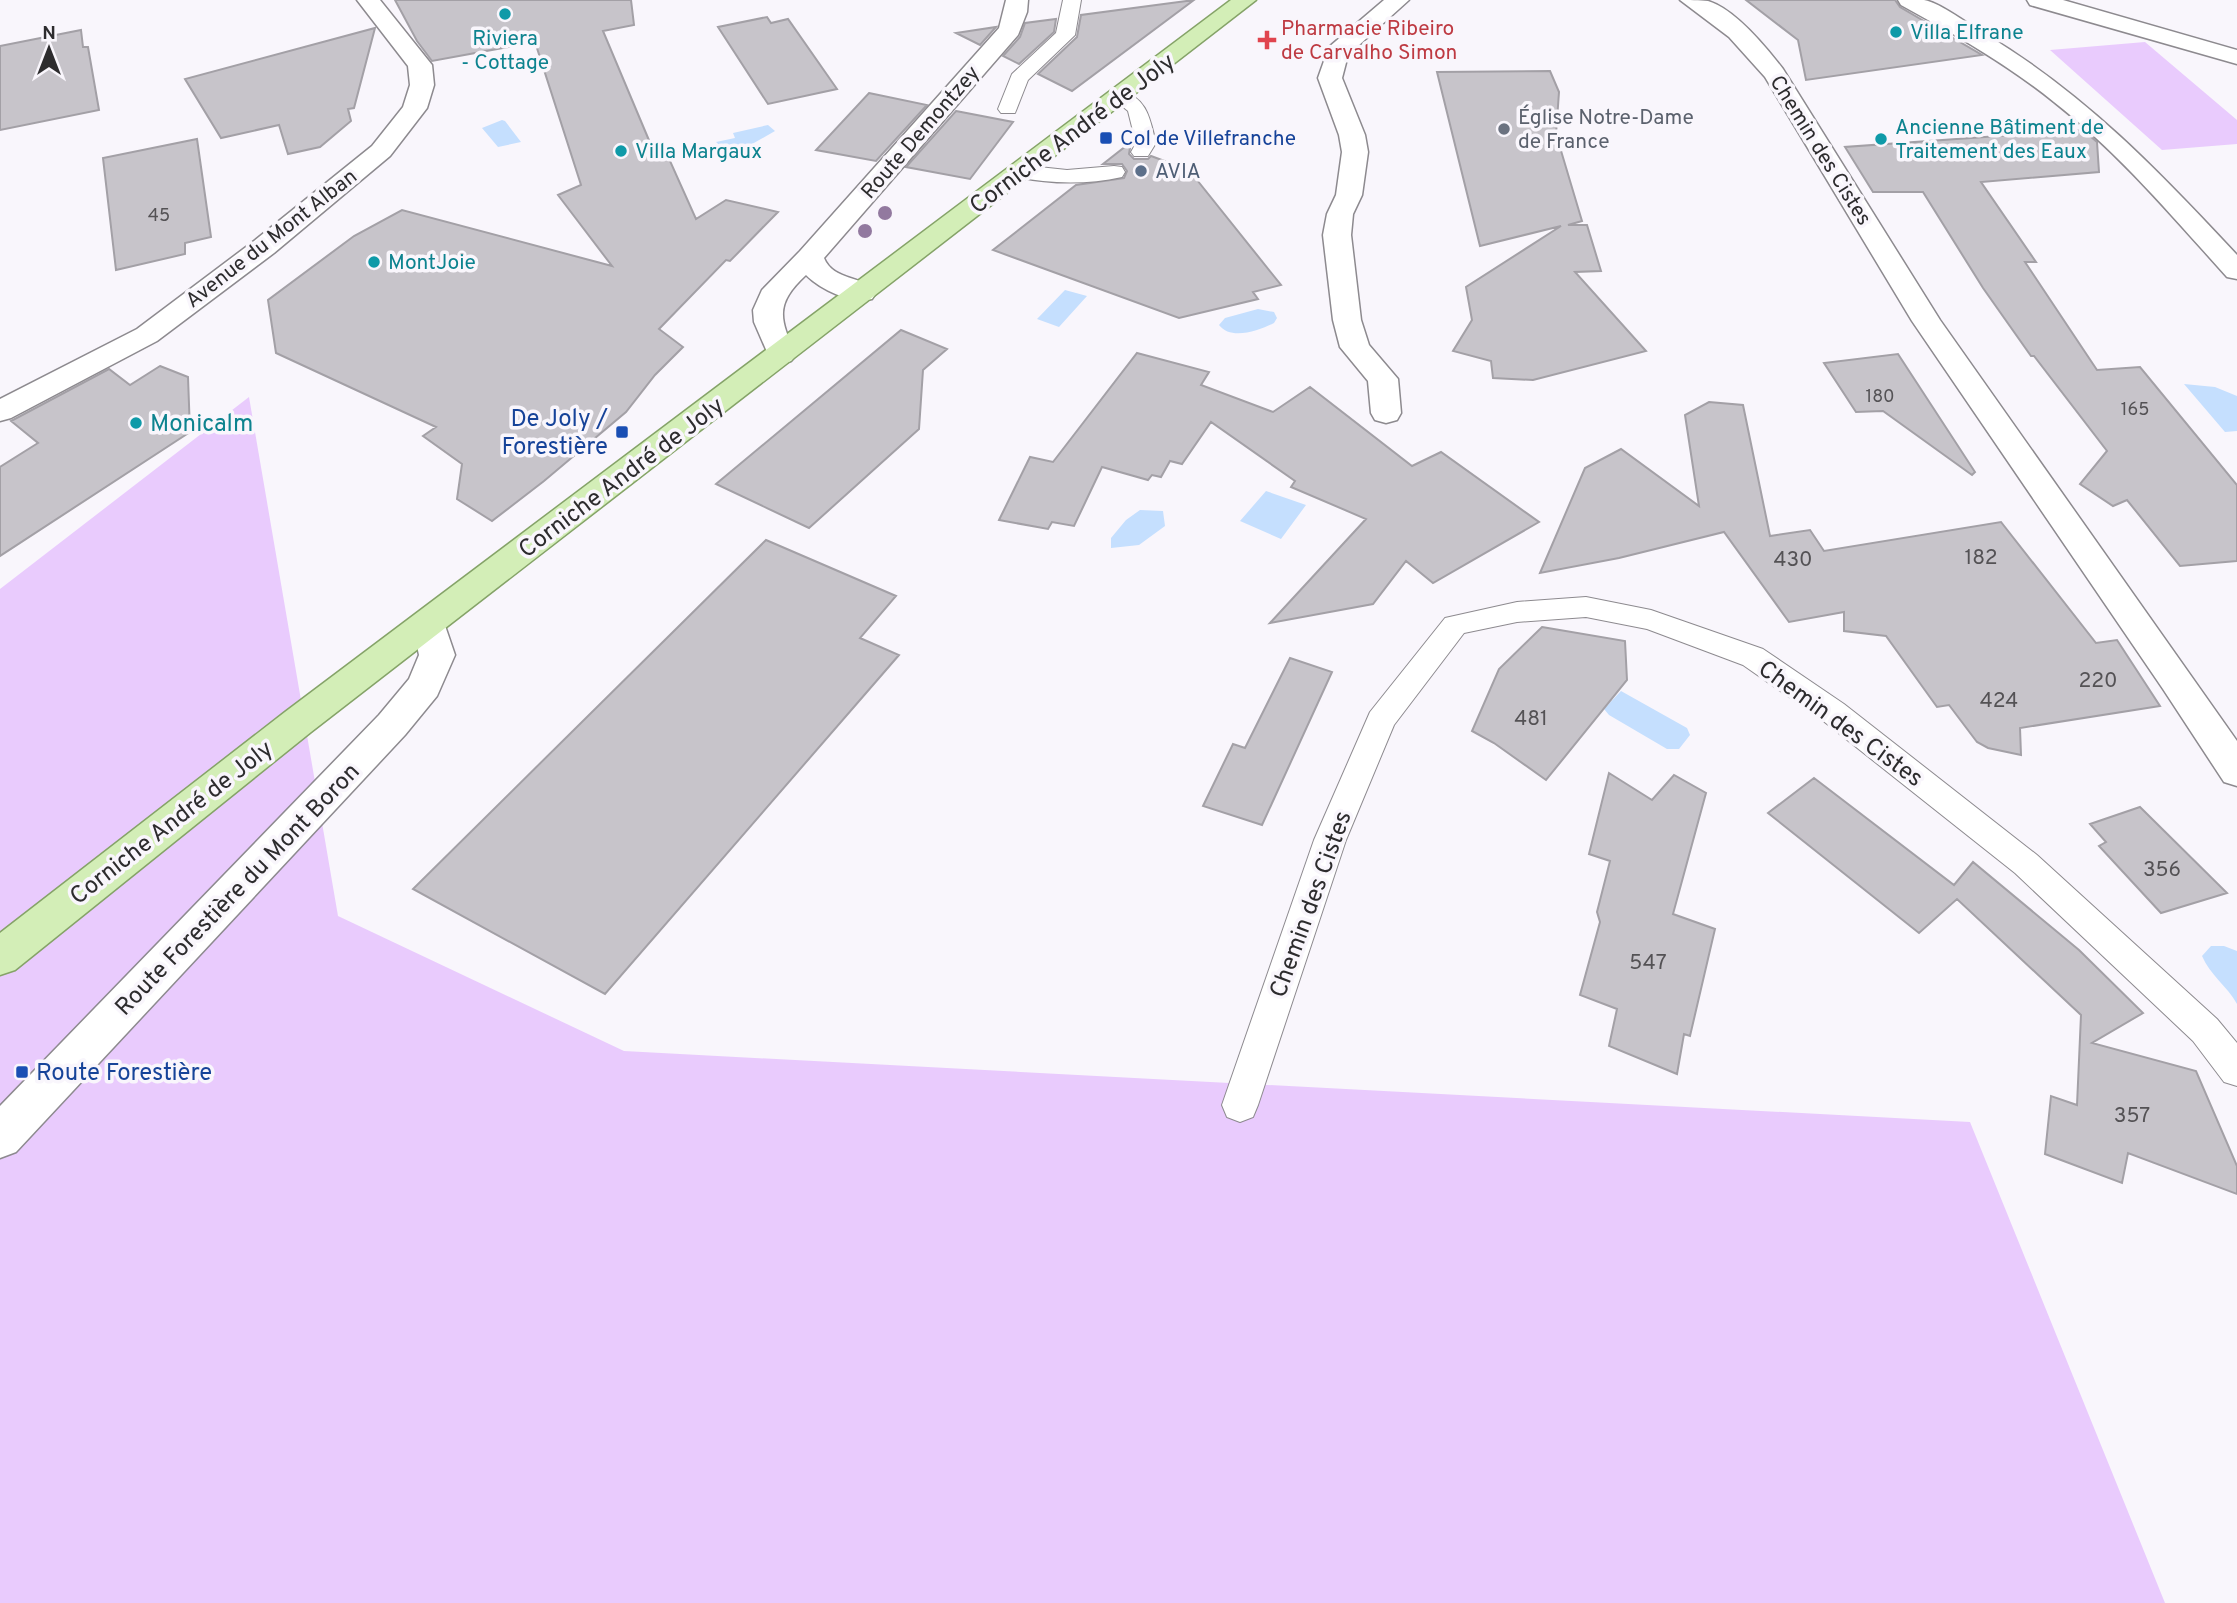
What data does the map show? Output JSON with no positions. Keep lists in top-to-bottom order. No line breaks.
{"streets":{"main road":["Corniche André de Joly"],"street":["Route Demontzey","Chemin des Cistes","Avenue du Mont Alban","Route Forestière du Mont Boron"]},"crossings":[["Route Demontzey","Corniche André de Joly"],["Corniche André de Joly","Route Forestière du Mont Boron"]],"places":{"other":["Riviera - Cottage","Villa Elfrane","Église Notre-Dame de France","Ancienne Bâtiment de Traitement des Eaux","Villa Margaux","AVIA","MontJoie","Monicalm"],"health":["Pharmacie Ribeiro de Carvalho Simon"],"transit":["Col de Villefranche","De Joly / Forestière","Route Forestière"]},"house_numbers":["45","180","165","182","430","220","424","481","356","547","357"],"north":"top"}
